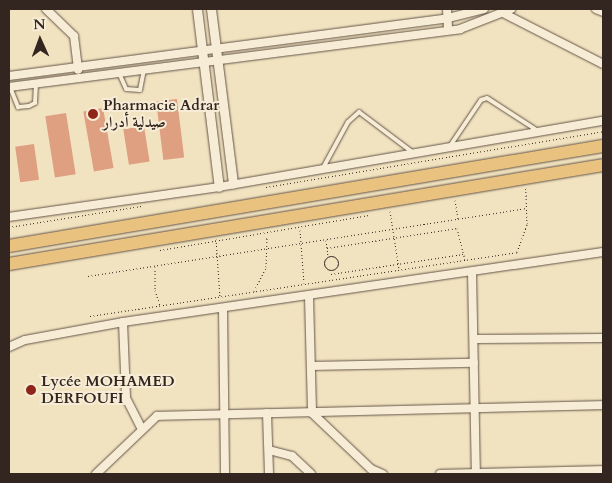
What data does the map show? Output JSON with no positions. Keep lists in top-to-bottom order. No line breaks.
{"places":["Pharmacie Adrar صيدلية أدرار","Lycée MOHAMED DERFOUFI"],"north":"top"}
